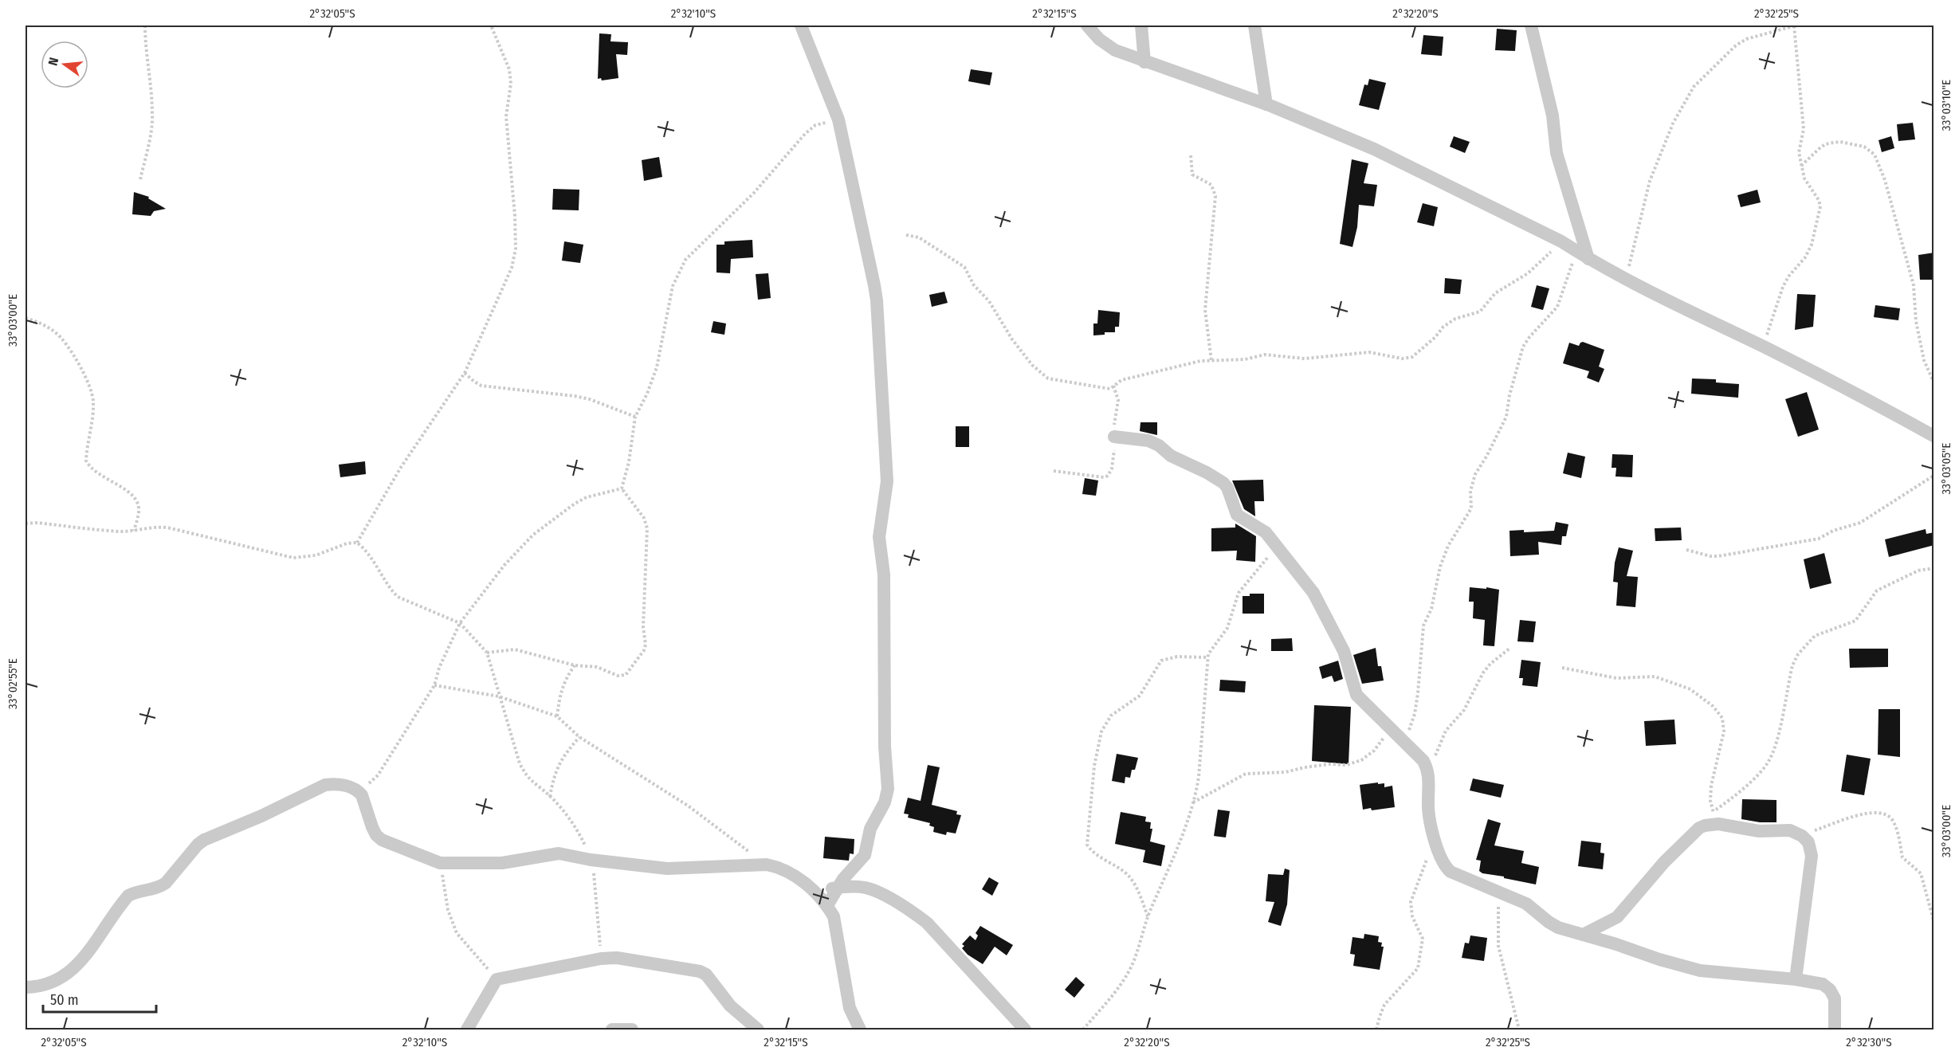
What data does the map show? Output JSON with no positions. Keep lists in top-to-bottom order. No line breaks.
{"scale_bar":"50 m","north":"left","coordinates":["2°32'05\"S","2°32'10\"S","2°32'15\"S","2°32'20\"S","2°32'25\"S","33°03'10\"E","33°03'00\"E","33°03'05\"E","33°02'55\"E","2°32'30\"S"]}
